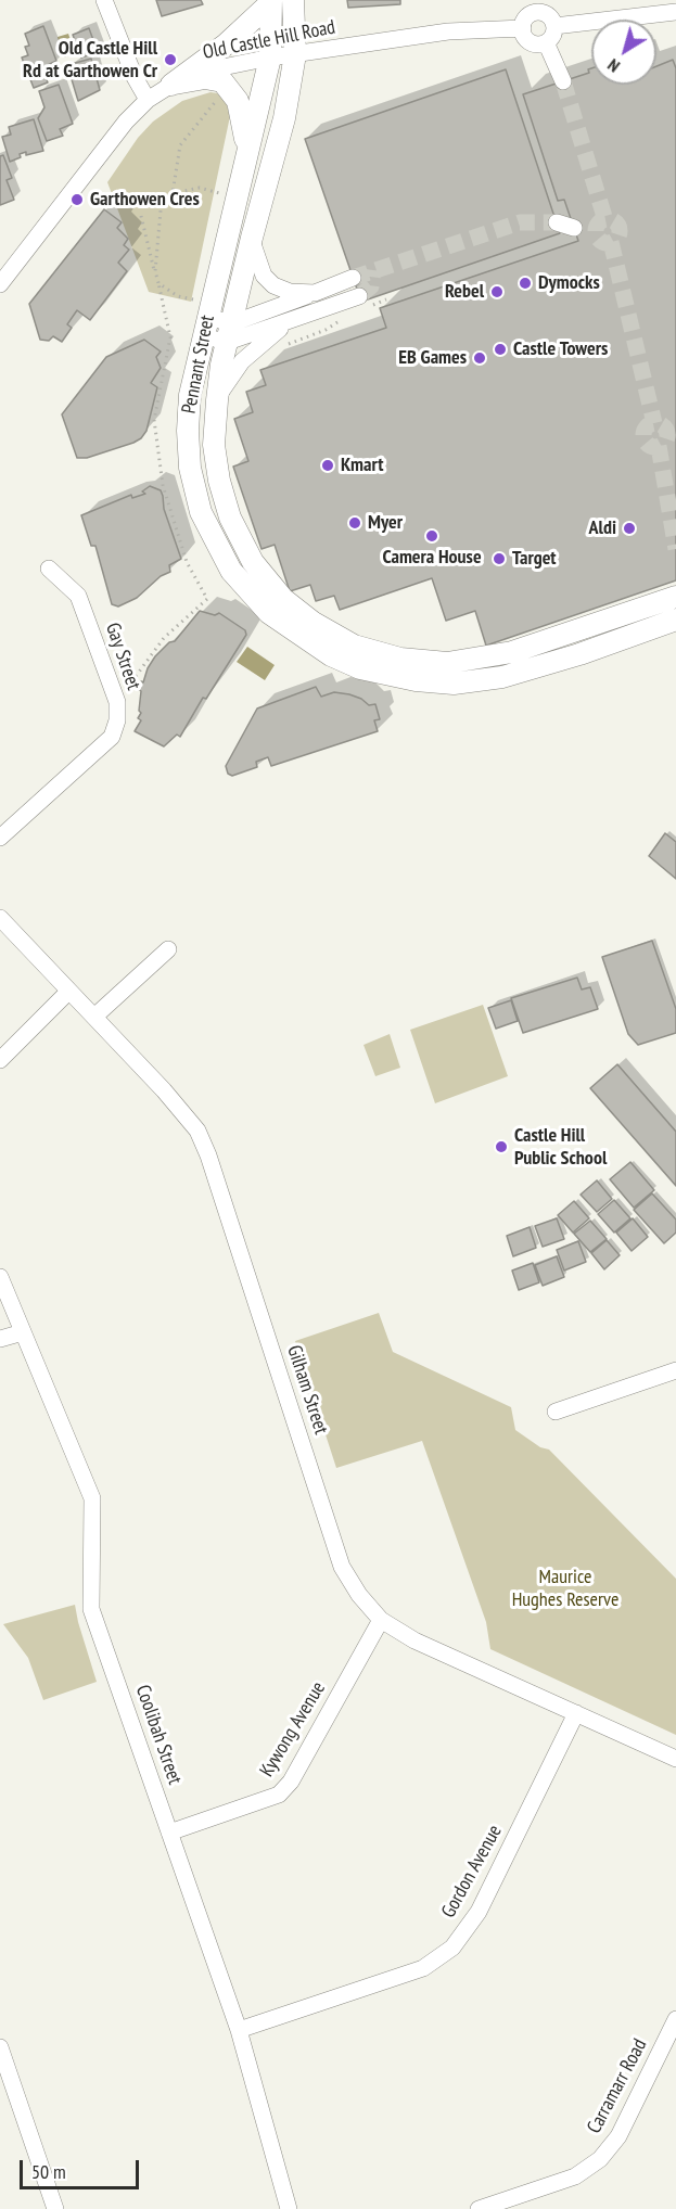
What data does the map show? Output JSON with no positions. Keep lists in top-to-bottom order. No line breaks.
{"streets":{"main road":["Pennant Street"],"street":["Old Castle Hill Road","Gay Street","Gilham Street","Kywong Avenue","Coolibah Street","Gordon Avenue","Carramarr Road"]},"crossings":[["Old Castle Hill Road","Pennant Street"],["Gilham Street","Kywong Avenue"],["Gilham Street","Gordon Avenue"],["Kywong Avenue","Coolibah Street"],["Coolibah Street","Gordon Avenue"]],"parks":["Maurice Hughes Reserve"],"places":["Old Castle Hill Rd at Garthowen Cr","Garthowen Cres","Dymocks","Rebel","Castle Towers","EB Games","Kmart","Myer","Aldi","Camera House","Target","Castle Hill Public School"],"scale_bar":"50 m","north":"bottom left"}
